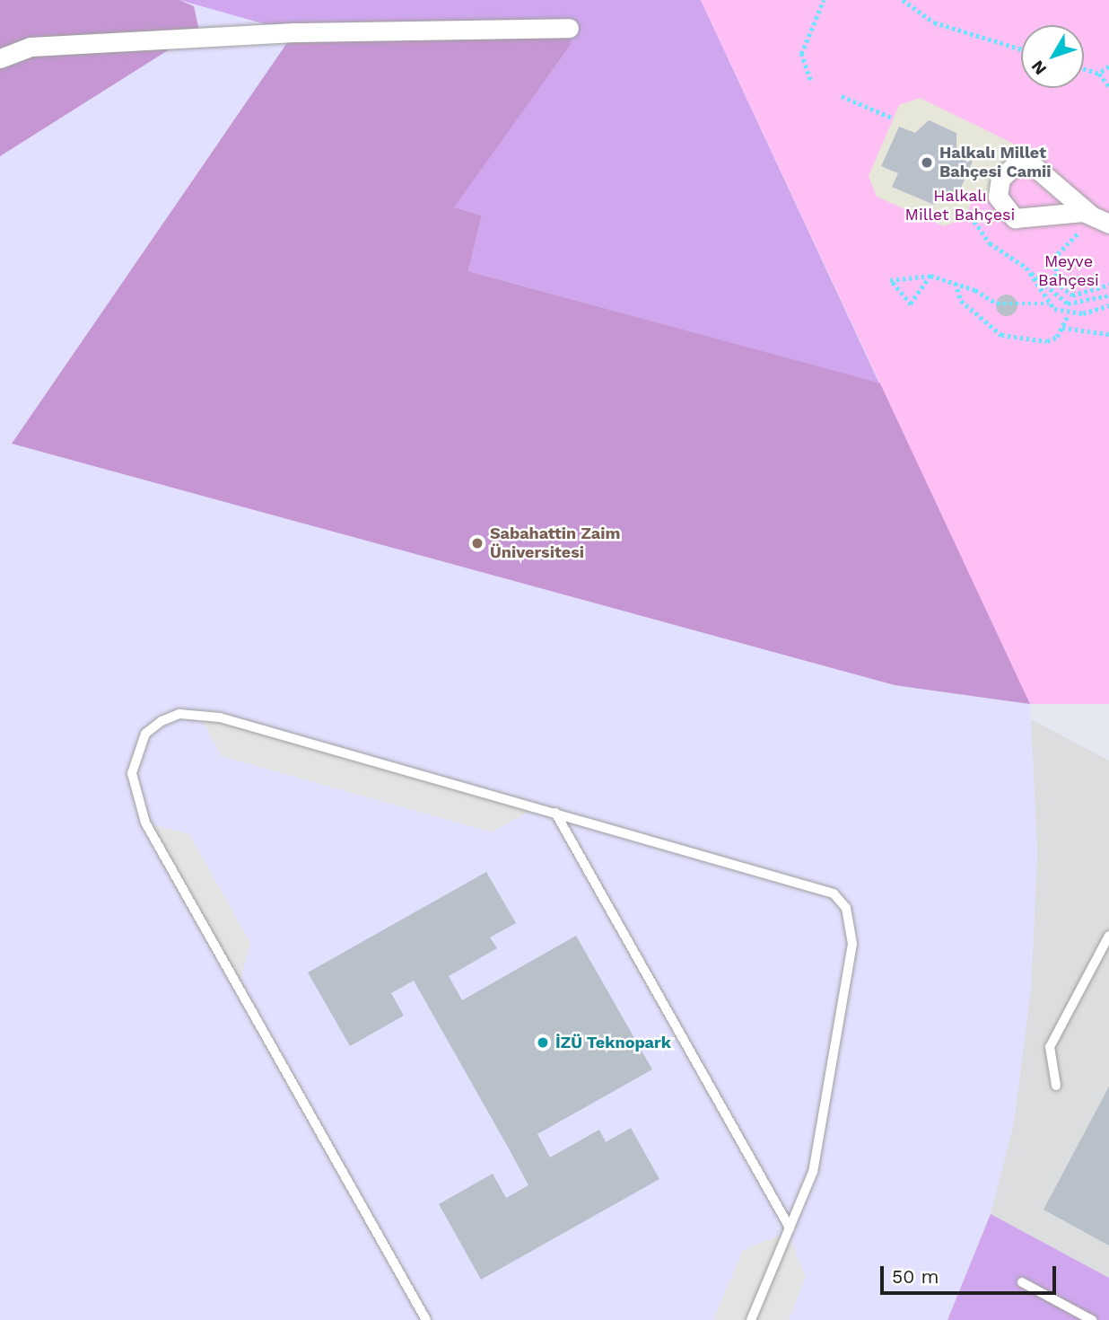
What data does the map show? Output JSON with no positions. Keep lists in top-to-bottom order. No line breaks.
{"parks":["Halkalı Millet Bahçesi","Meyve Bahçesi"],"places":["Halkalı Millet Bahçesi Camii","Sabahattin Zaim Üniversitesi","İZÜ Teknopark"],"scale_bar":"50 m","north":"bottom left"}
